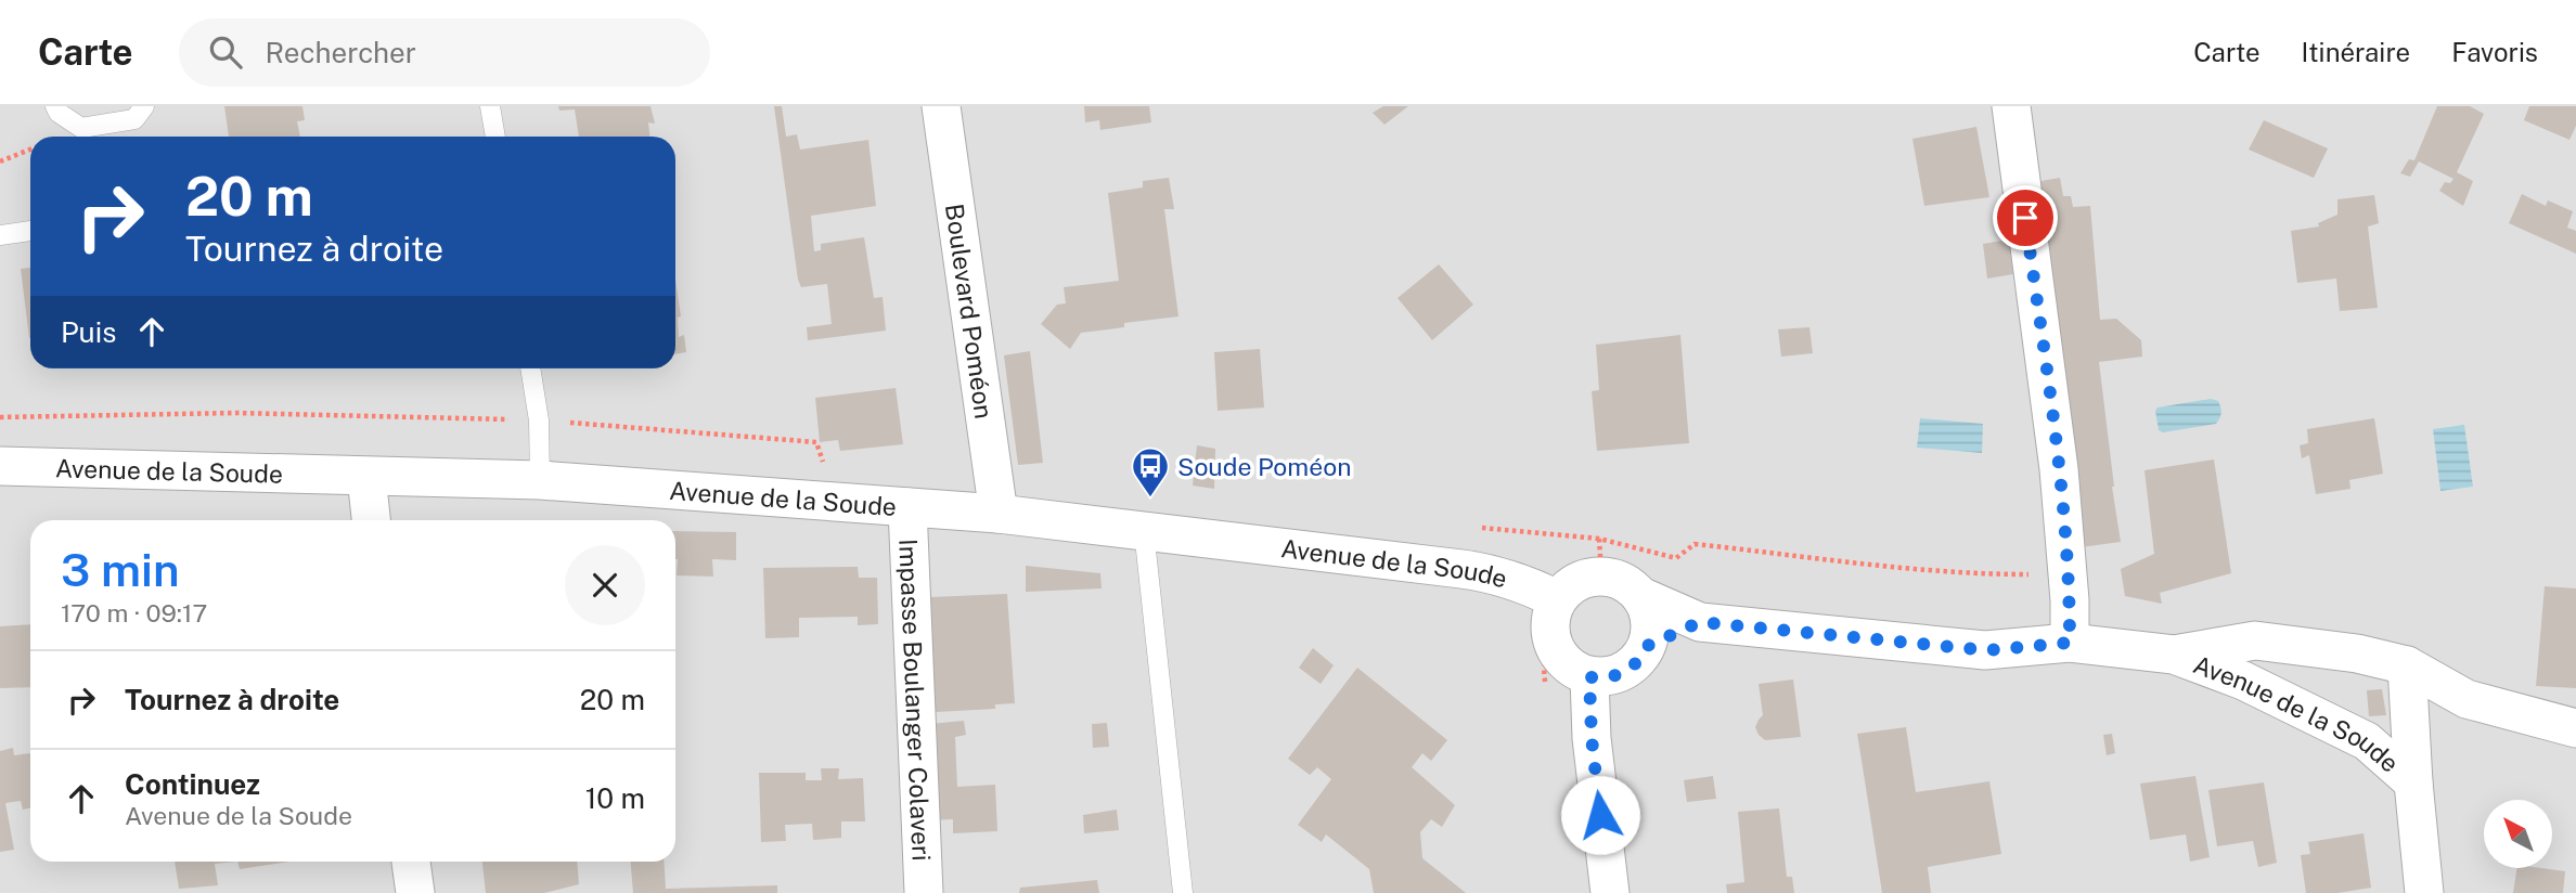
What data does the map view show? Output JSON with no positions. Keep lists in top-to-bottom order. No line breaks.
{"streets":{"street":["Boulevard Poméon","Avenue de la Soude","Impasse Boulanger Colaveri"]},"crossings":[["Boulevard Poméon","Avenue de la Soude"],["Avenue de la Soude","Impasse Boulanger Colaveri"]],"places":{"bus stop":["Soude Poméon"]},"north":"top left","page":{"header":"Carte","search":"Rechercher","nav":["Carte","Itinéraire","Favoris"],"turn":["20 m","Tournez à droite"],"then":"Puis","heading":["3 min","170 m · 09:17"],"list":[{"name":"Tournez à droite","value":"20 m"},{"name":"Continuez","note":"Avenue de la Soude","value":"10 m"}]}}
